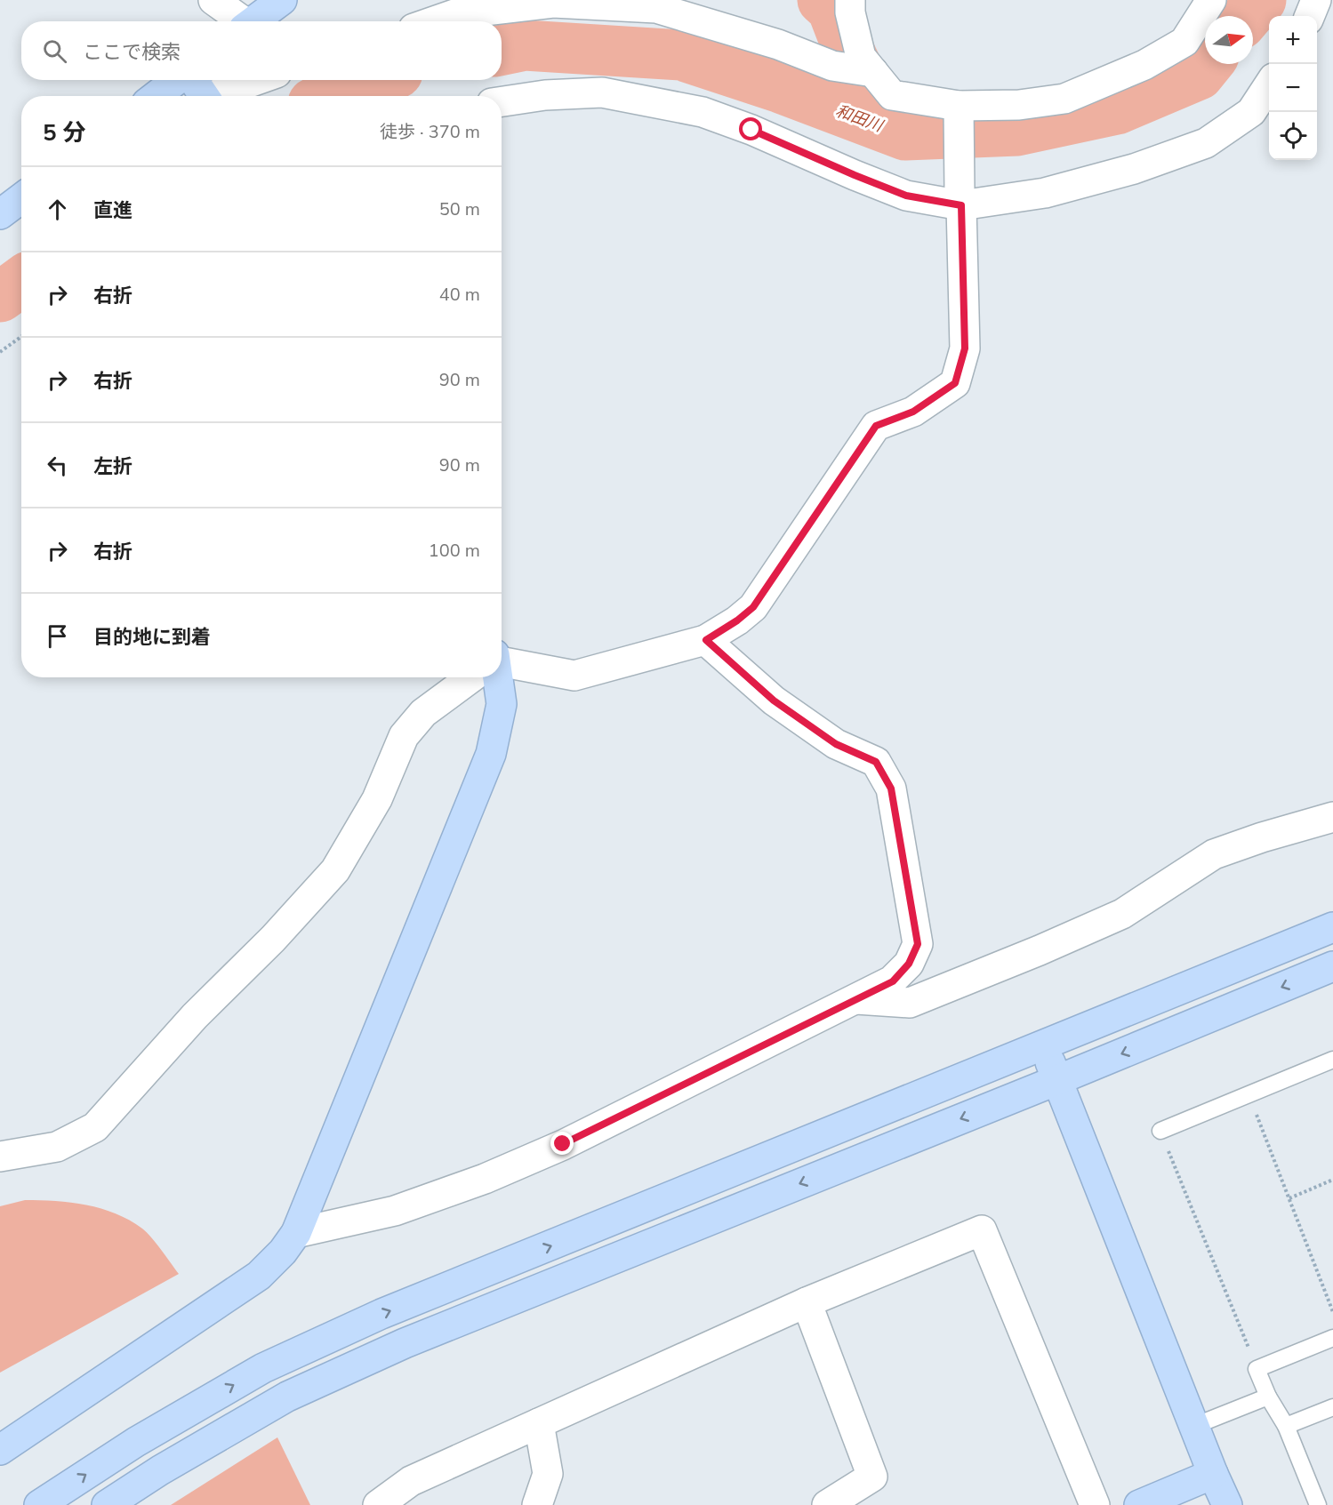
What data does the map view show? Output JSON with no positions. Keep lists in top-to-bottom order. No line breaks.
{"water":["和田川"],"north":"right","page":{"map_buttons":["+","−"],"search":"ここで検索","heading":["5 分","徒歩 · 370 m"],"list":[["直進","50 m"],["右折","40 m"],["右折","90 m"],["左折","90 m"],["右折","100 m"],"目的地に到着"]}}
